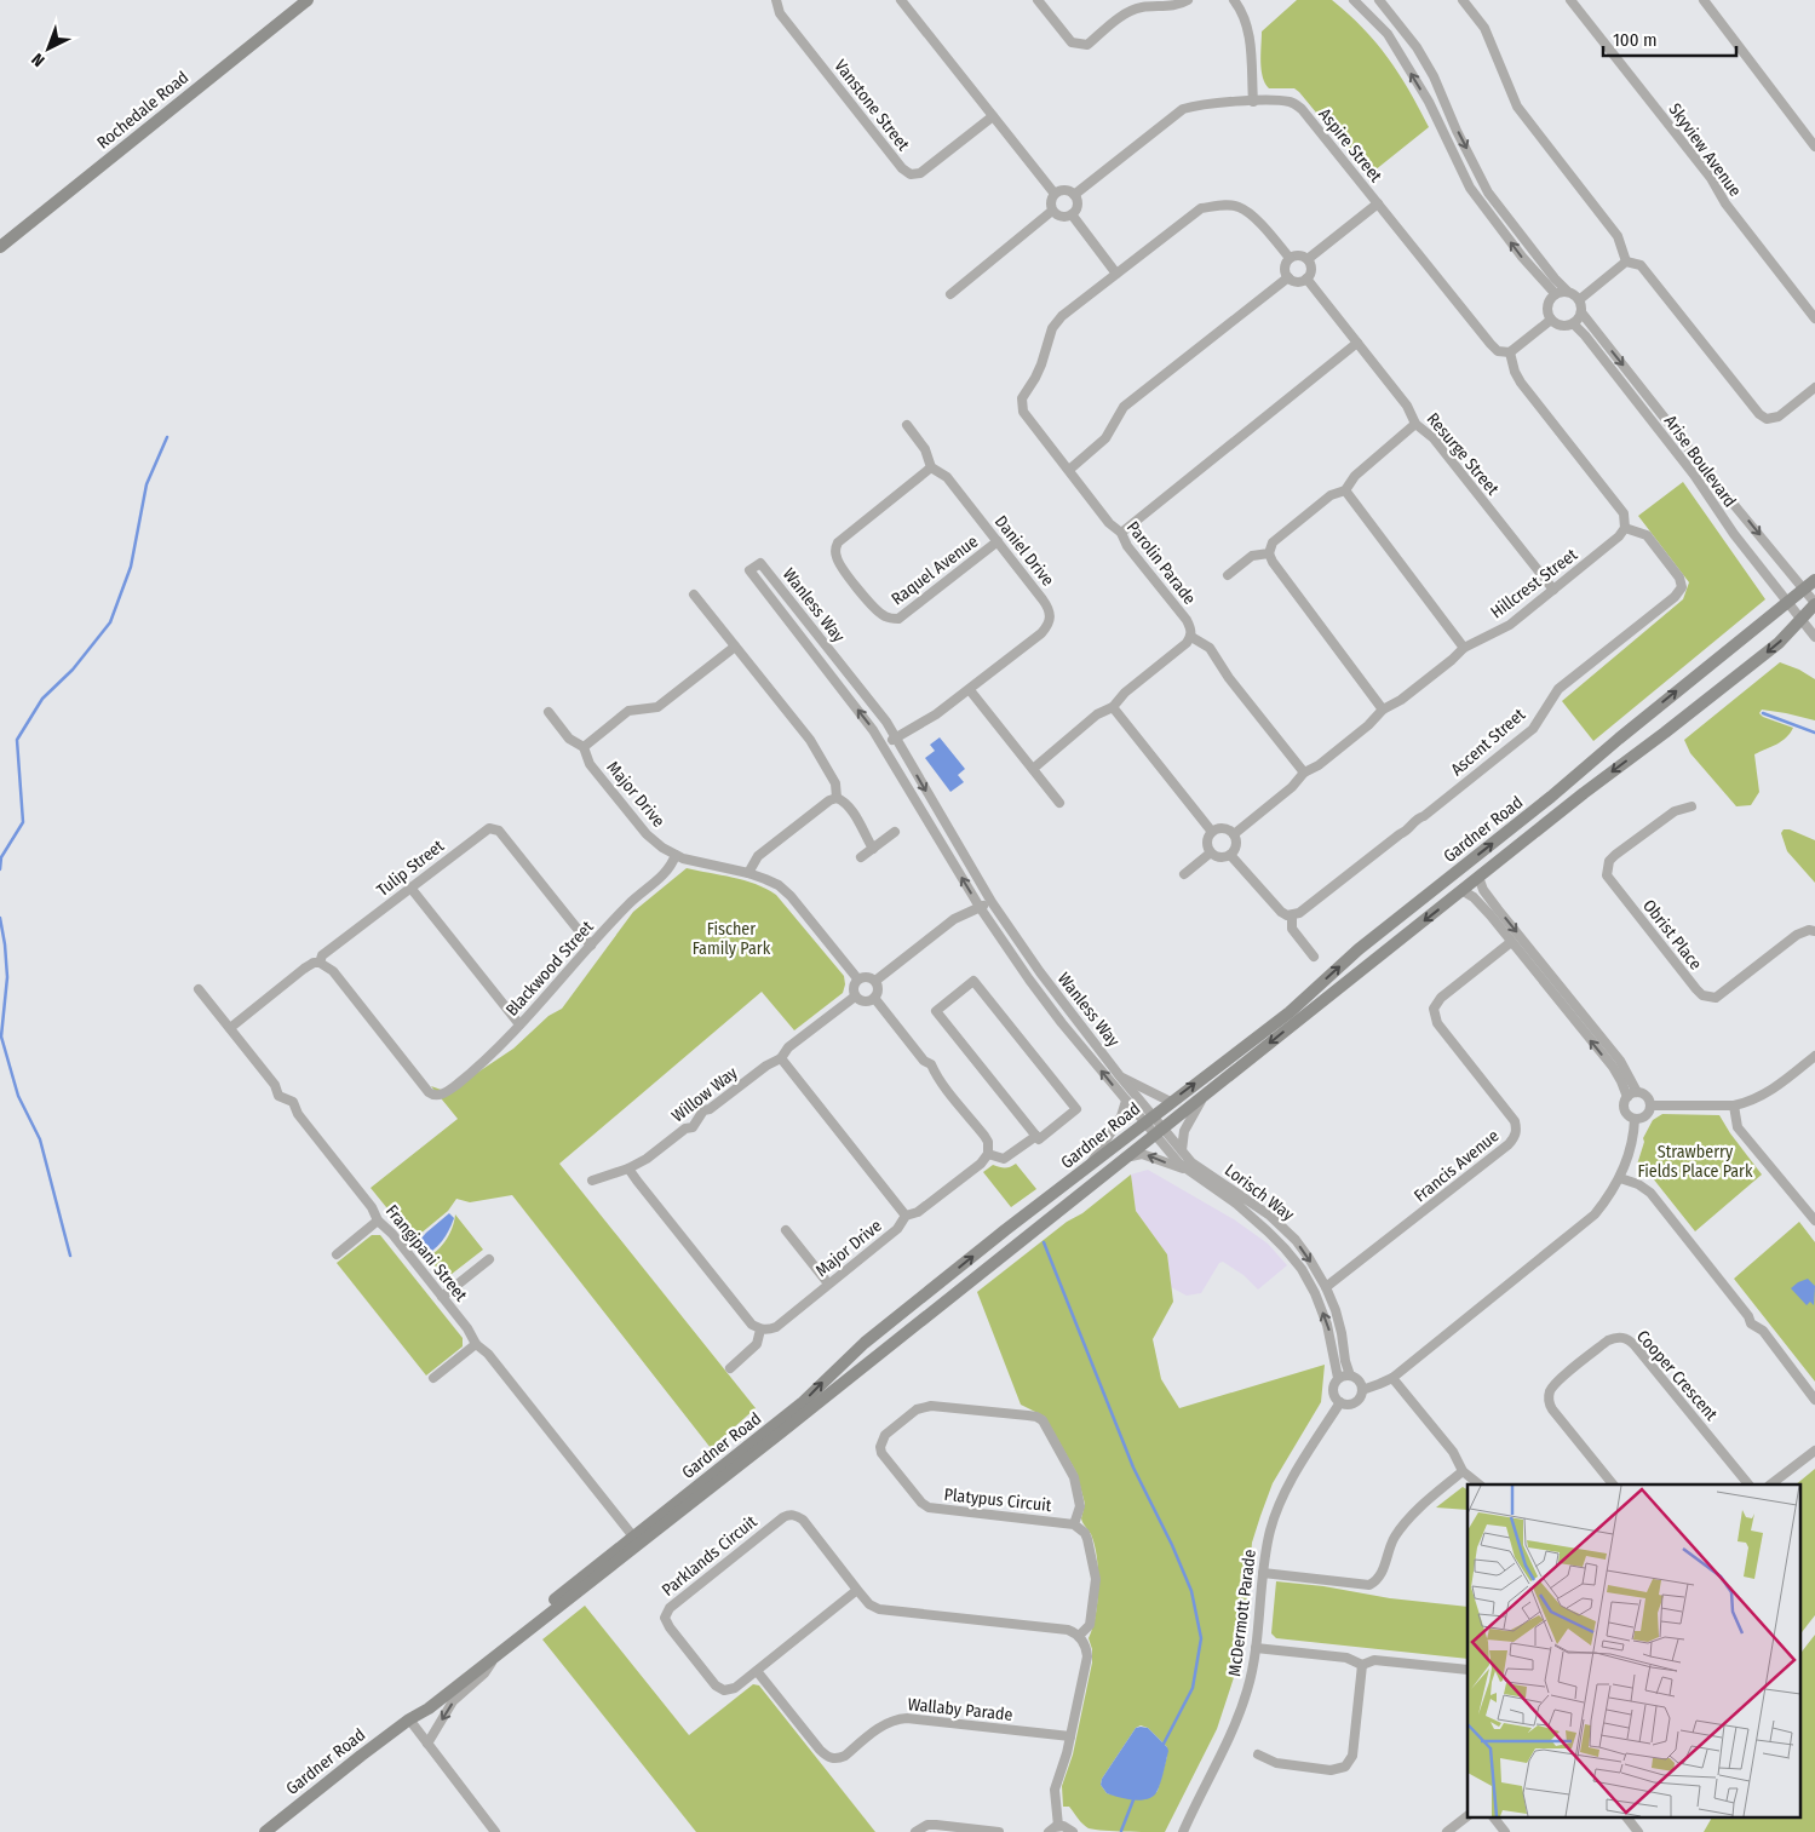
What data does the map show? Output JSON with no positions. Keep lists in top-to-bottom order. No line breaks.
{"streets":{"street":["Vanstone Street","Rochedale Road","Aspire Street","Skyview Avenue","Resurge Street","Arise Boulevard","Daniel Drive","Parolin Parade","Raquel Avenue","Hillcrest Street","Wanless Way","Ascent Street","Major Drive","Gardner Road","Tulip Street","Obrist Place","Blackwood Street","Willow Way","Francis Avenue","Lorisch Way","Frangipani Street","Cooper Crescent","Platypus Circuit","Parklands Circuit","McDermott Parade","Wallaby Parade"]},"crossings":[["Resurge Street","Hillcrest Street"],["Arise Boulevard","Gardner Road"],["Daniel Drive","Raquel Avenue"],["Daniel Drive","Wanless Way"],["Hillcrest Street","Ascent Street"],["Wanless Way","Gardner Road"],["Wanless Way","Lorisch Way"],["Major Drive","Blackwood Street"],["Major Drive","Willow Way"],["Gardner Road","Lorisch Way"],["Gardner Road","Frangipani Street"],["Tulip Street","Blackwood Street"],["Tulip Street","Frangipani Street"],["Francis Avenue","Lorisch Way"],["Lorisch Way","McDermott Parade"],["Parklands Circuit","Wallaby Parade"]],"parks":["Fischer Family Park","Strawberry Fields Place Park"],"scale_bar":"100 m","north":"bottom left"}
